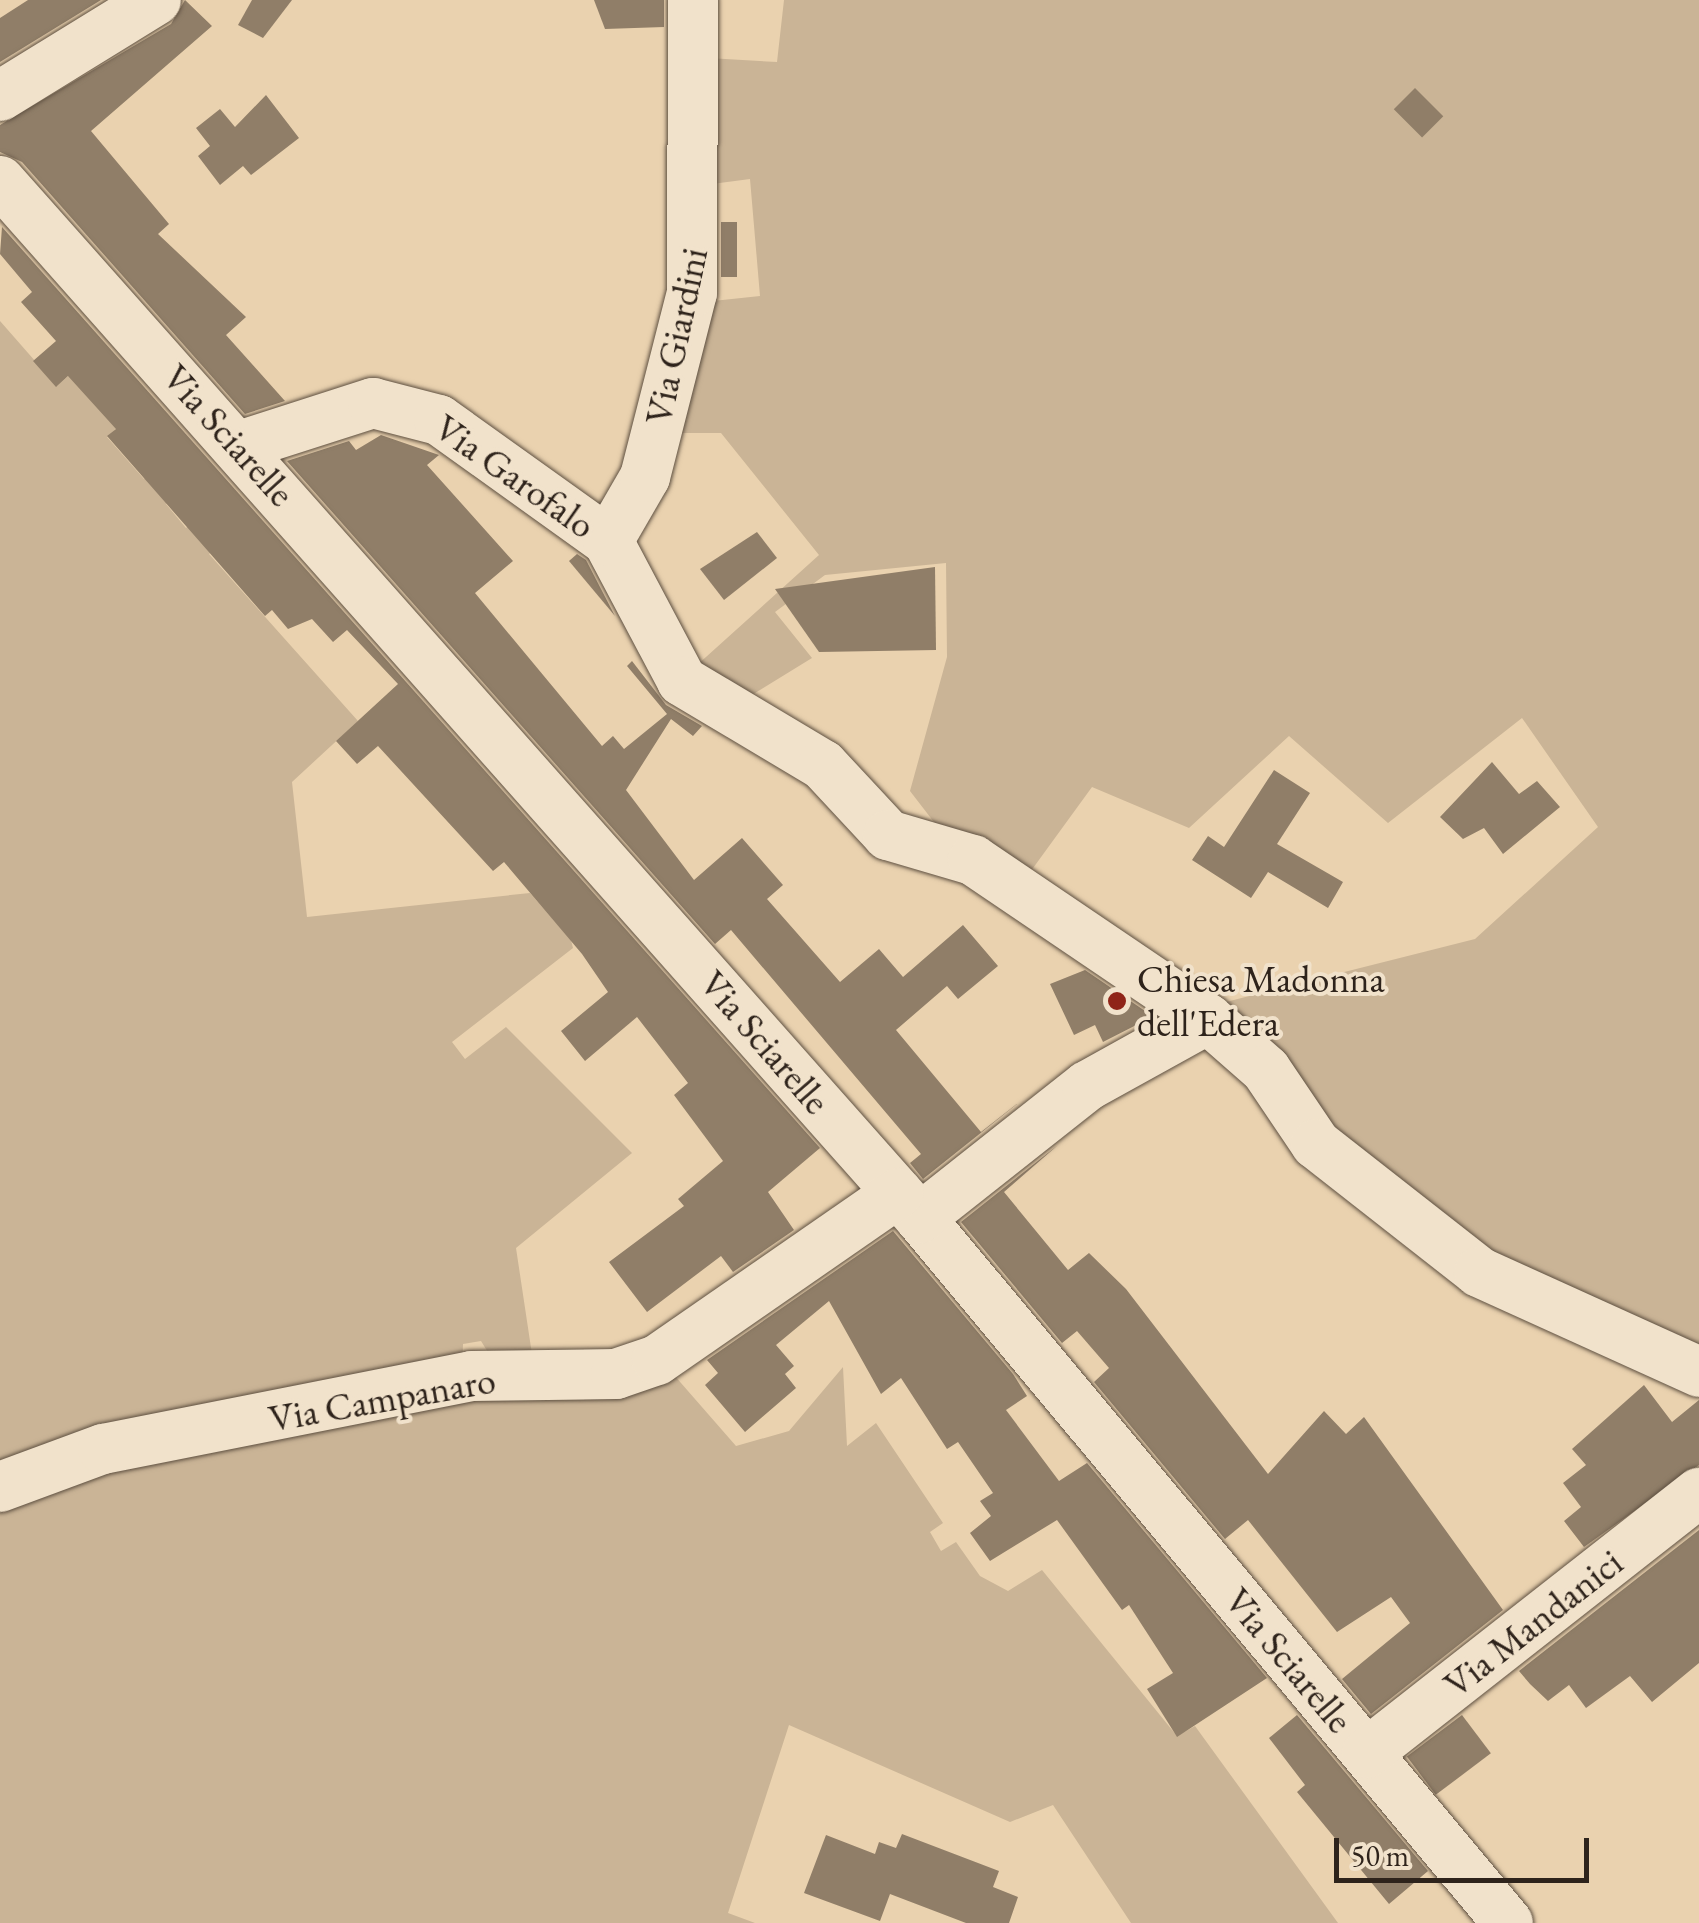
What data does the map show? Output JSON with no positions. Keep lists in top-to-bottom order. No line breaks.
{"streets":{"street":["Via Giardini","Via Sciarelle","Via Garofalo","Via Campanaro","Via Mandanici"]},"crossings":[["Via Giardini","Via Garofalo"],["Via Sciarelle","Via Garofalo"],["Via Sciarelle","Via Campanaro"],["Via Sciarelle","Via Mandanici"],["Via Garofalo","Via Campanaro"]],"places":["Chiesa Madonna dell'Edera"],"scale_bar":"50 m"}
